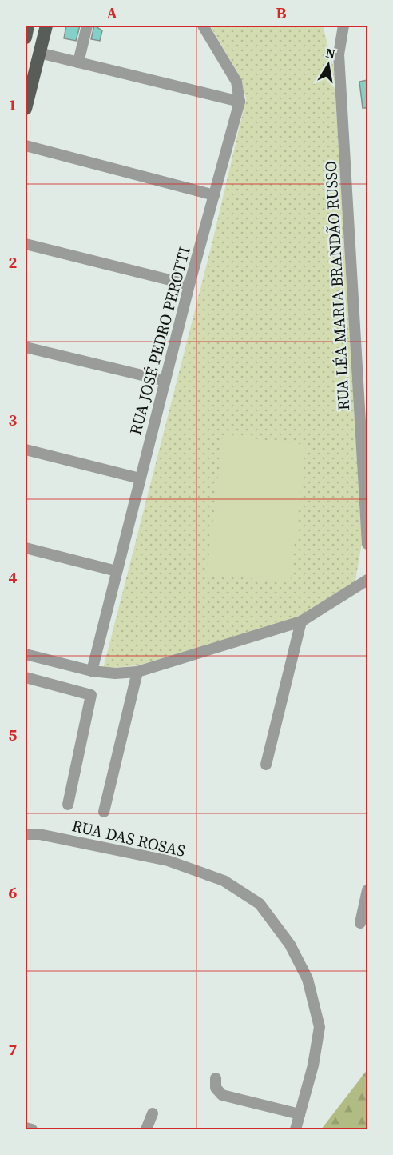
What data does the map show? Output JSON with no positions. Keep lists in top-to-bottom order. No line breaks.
{"streets":{"street":["RUA LÉA MARIA BRANDÃO RUSSO","RUA JOSÉ PEDRO PEROTTI","RUA DAS ROSAS"]},"north":"top","grid":{"columns":["A","B"],"rows":["1","2","3","4","5","6","7"]}}
